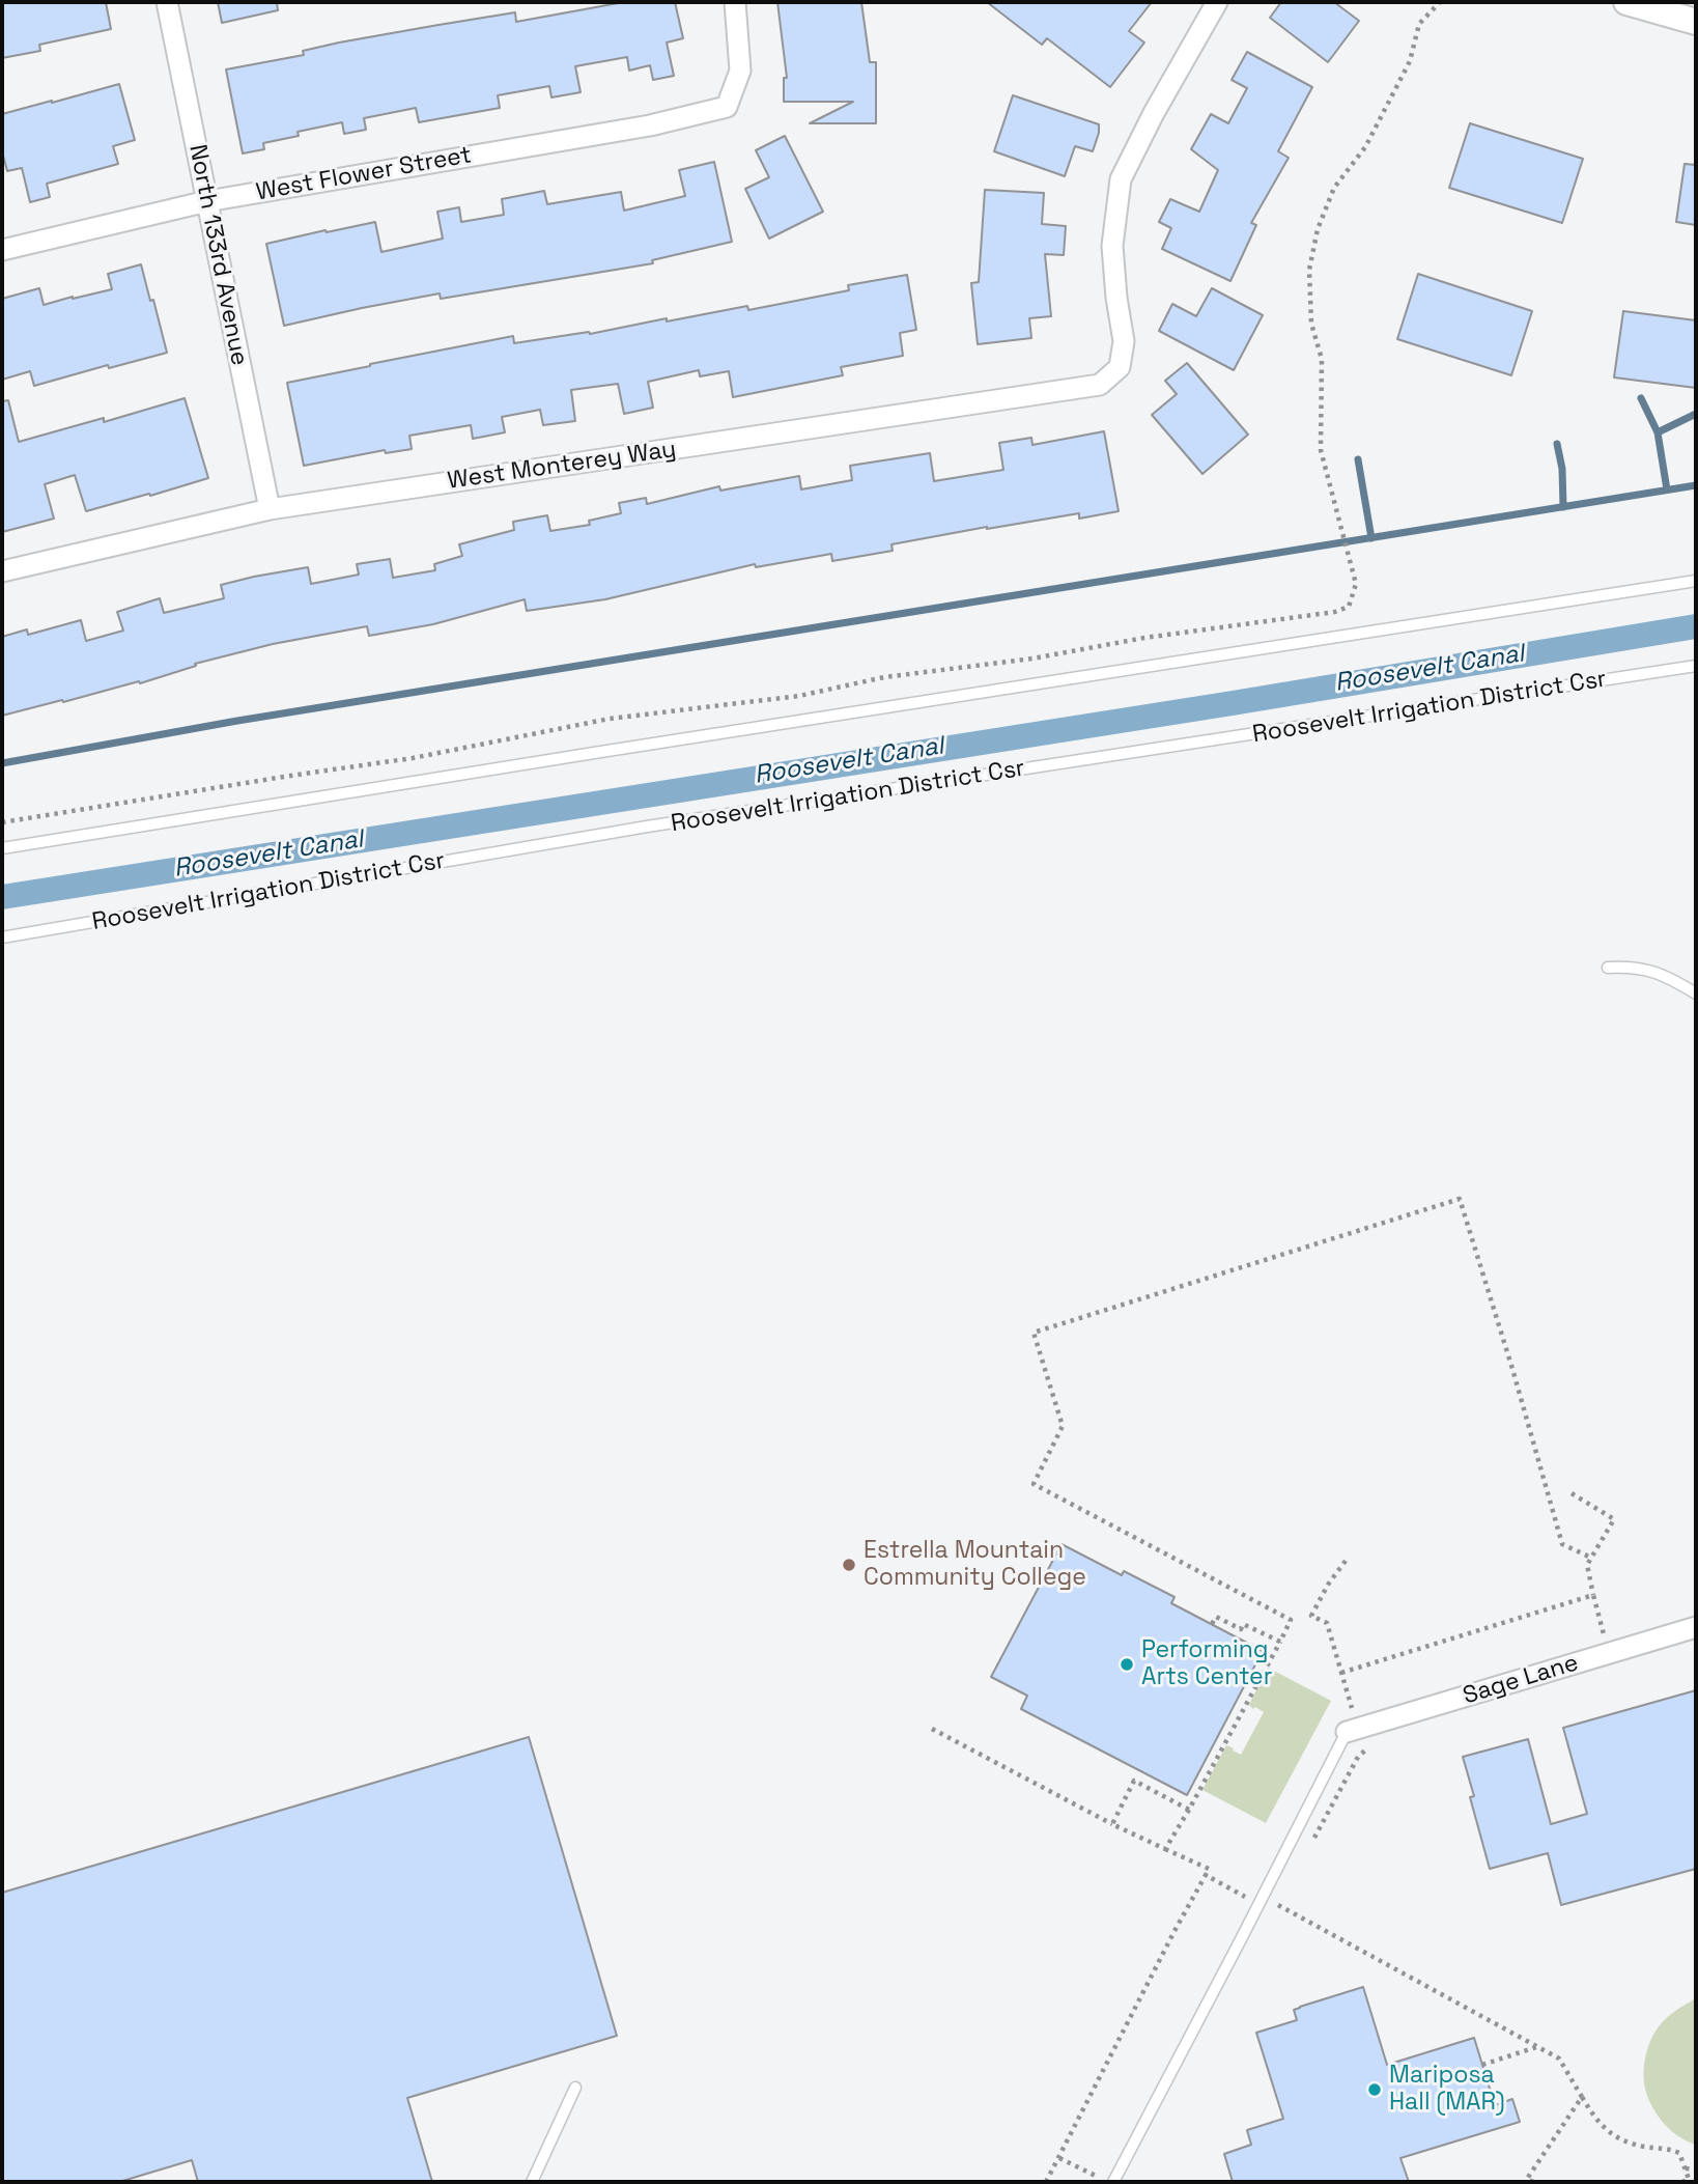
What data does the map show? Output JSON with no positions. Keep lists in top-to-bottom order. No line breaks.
{"streets":{"street":["West Flower Street","North 133rd Avenue","West Monterey Way","Sage Lane"],"lane":["Roosevelt Irrigation District Csr"]},"crossings":[["West Flower Street","North 133rd Avenue"],["North 133rd Avenue","West Monterey Way"]],"water":["Roosevelt Canal"],"places":["Estrella Mountain Community College","Performing Arts Center","Mariposa Hall (MAR)"]}
